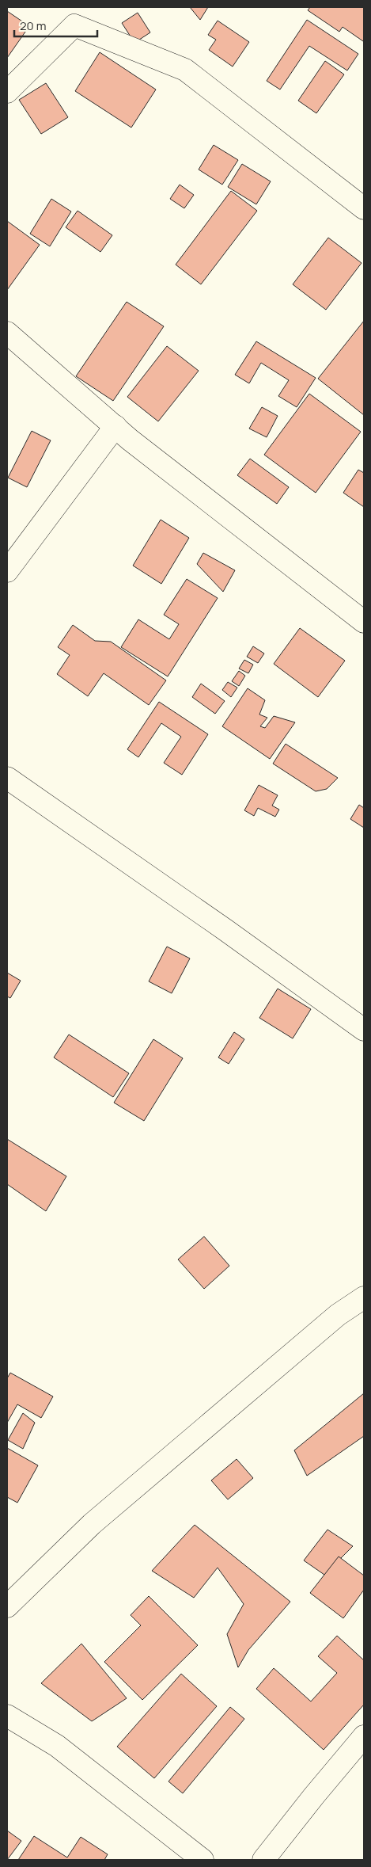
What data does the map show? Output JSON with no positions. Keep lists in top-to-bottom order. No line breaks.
{"scale_bar":"20 m"}
